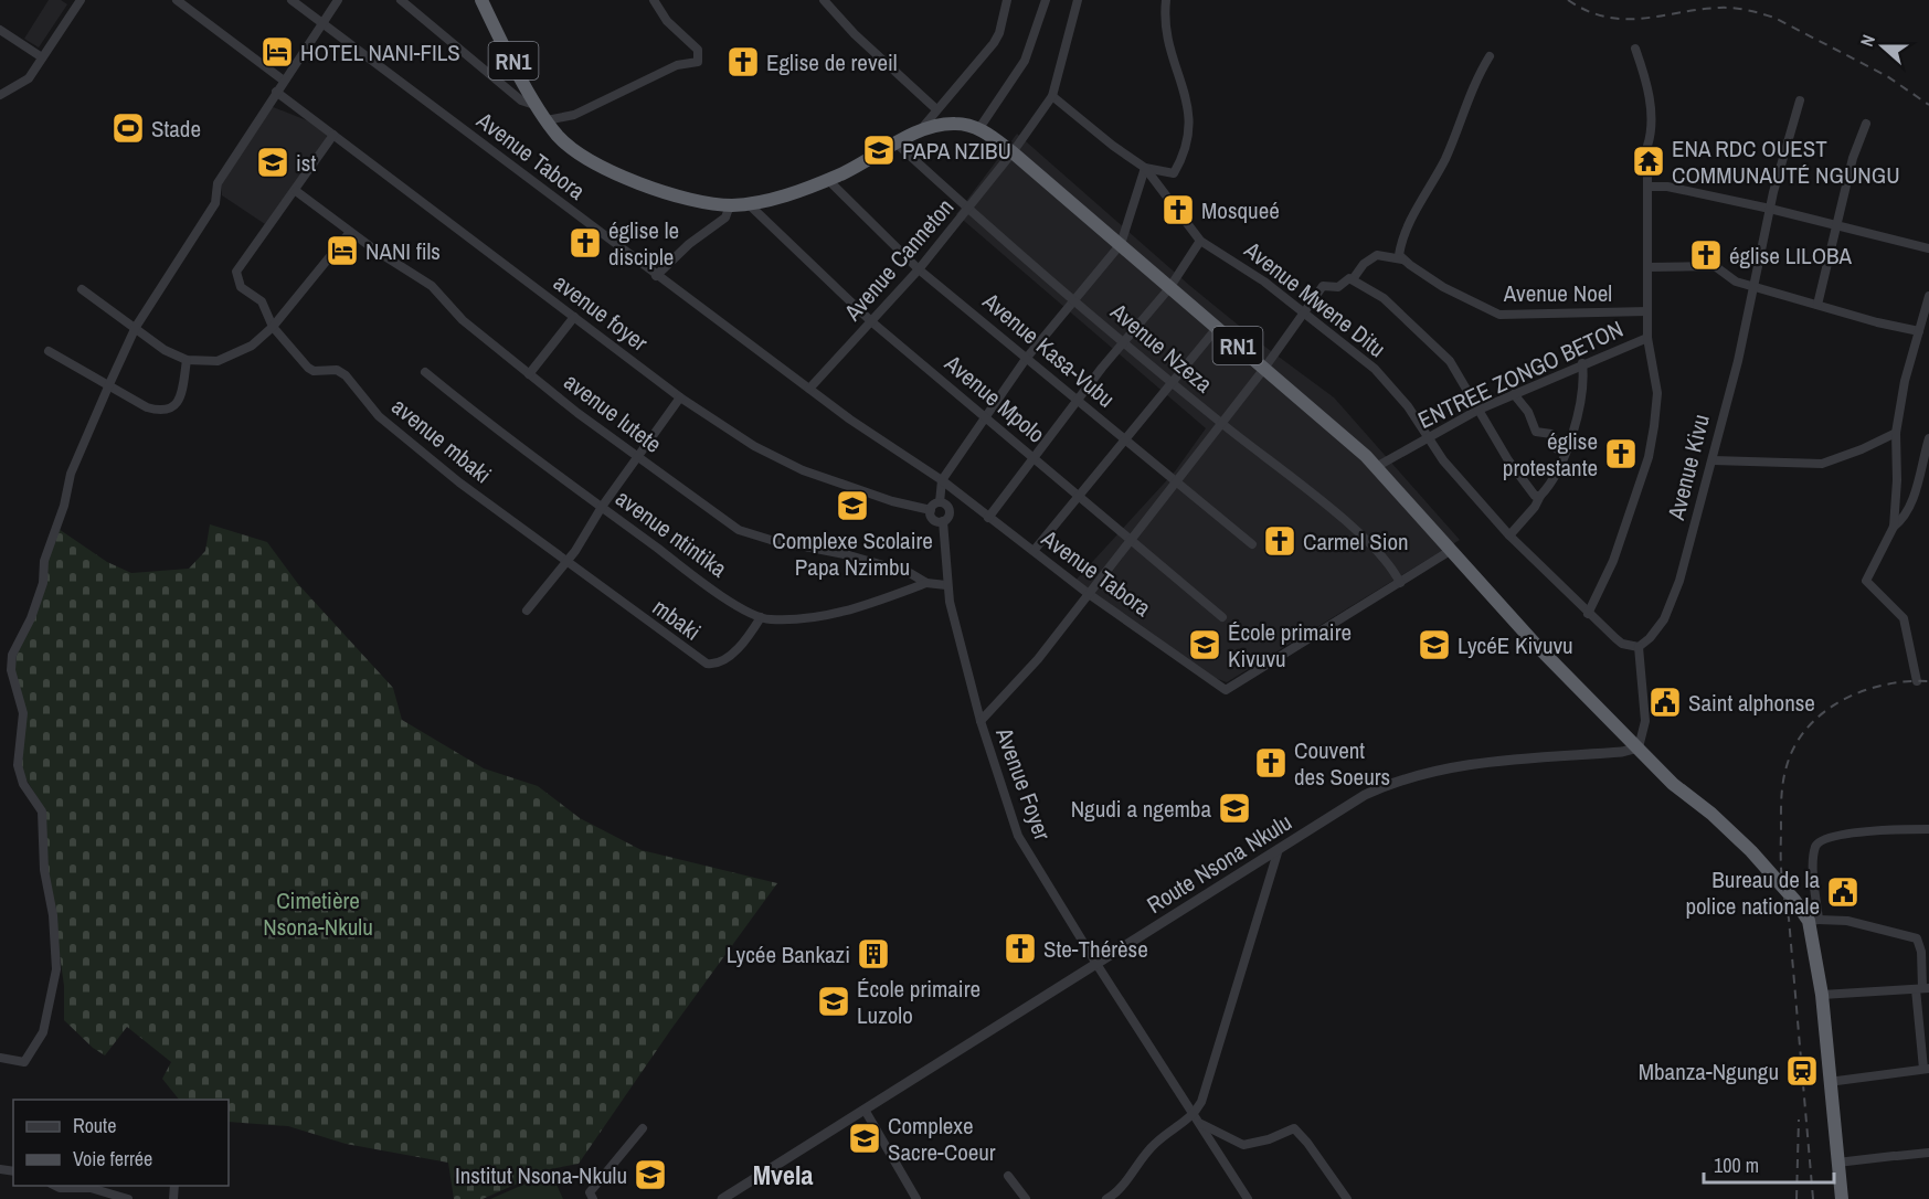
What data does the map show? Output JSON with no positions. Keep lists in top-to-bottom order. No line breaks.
{"streets":{"highway":["RN1"],"street":["Avenue Tabora","Avenue Canneton","Avenue Noel","Avenue Mwene Ditu","avenue foyer","Avenue Nzeza","Avenue Kasa-Vubu","ENTREE ZONGO BETON","Avenue Mpolo","avenue lutete","avenue mbaki","Avenue Kivu","avenue ntintika","mbaki","Avenue Foyer","Route Nsona Nkulu"]},"crossings":[["RN1","Avenue Canneton"],["RN1","Avenue Nzeza"],["RN1","Avenue Kasa-Vubu"],["RN1","ENTREE ZONGO BETON"],["RN1","Avenue Mpolo"],["RN1","Route Nsona Nkulu"],["Avenue Tabora","Avenue Canneton"],["Avenue Tabora","Avenue Nzeza"],["Avenue Canneton","Avenue Nzeza"],["Avenue Canneton","Avenue Kasa-Vubu"],["Avenue Canneton","Avenue Mpolo"],["Avenue Mwene Ditu","ENTREE ZONGO BETON"],["Avenue Mwene Ditu","Avenue Kivu"],["avenue lutete","avenue mbaki"],["avenue lutete","avenue ntintika"],["avenue lutete","Avenue Foyer"],["avenue mbaki","mbaki"],["avenue ntintika","mbaki"],["Avenue Foyer","Route Nsona Nkulu"]],"districts":["Mvela"],"parks":["Cimetière Nsona-Nkulu"],"places":{"hotel":["HOTEL NANI-FILS","NANI fils"],"church":["Eglise de reveil","Mosqueé","église le disciple","église LILOBA","église protestante","Carmel Sion","Couvent des Soeurs","Ste-Thérèse"],"sports":["Stade"],"school or university":["PAPA NZIBU","ist","Complexe Scolaire Papa Nzimbu","École primaire Kivuvu","LycéE Kivuvu","Ngudi a ngemba","École primaire Luzolo","Complexe Sacre-Coeur","Institut Nsona-Nkulu"],"temple":["ENA RDC OUEST COMMUNAUTÉ NGUNGU"],"public building":["Saint alphonse","Bureau de la police nationale"],"building":["Lycée Bankazi"],"station":["Mbanza-Ngungu"]},"legend":["Route","Voie ferrée"],"scale_bar":"100 m","north":"left"}
